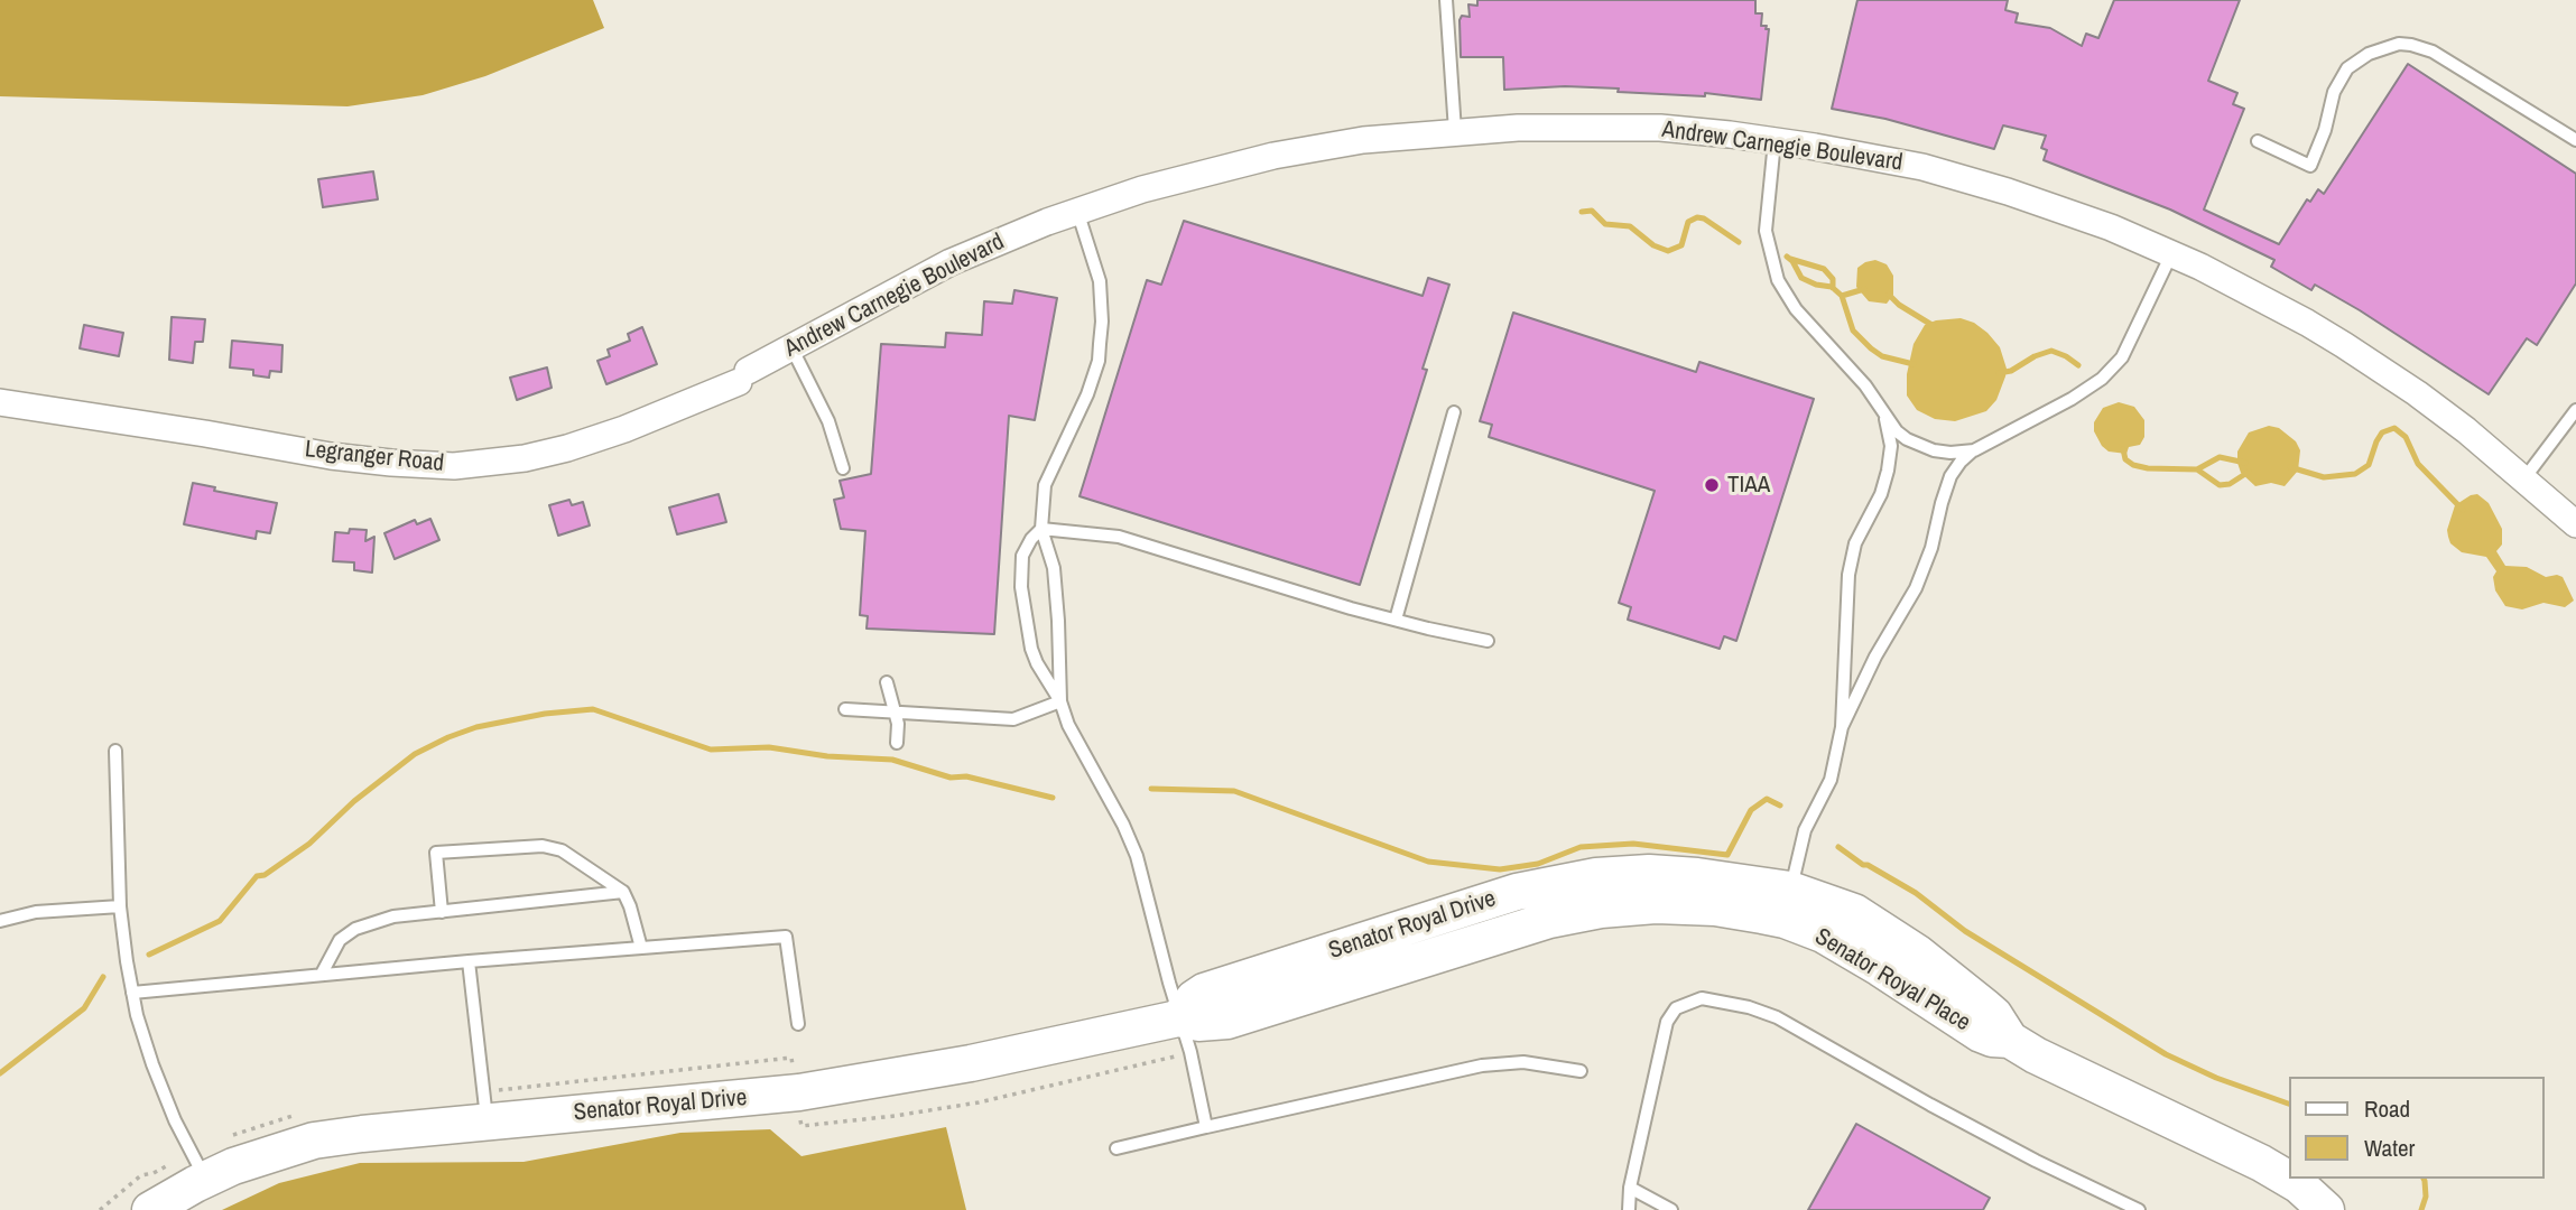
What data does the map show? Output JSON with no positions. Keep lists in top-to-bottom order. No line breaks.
{"streets":{"street":["Andrew Carnegie Boulevard","Legranger Road","Senator Royal Drive","Senator Royal Place"]},"crossings":[["Andrew Carnegie Boulevard","Legranger Road"],["Senator Royal Drive","Senator Royal Place"]],"places":["TIAA"],"legend":["Road","Water"]}
